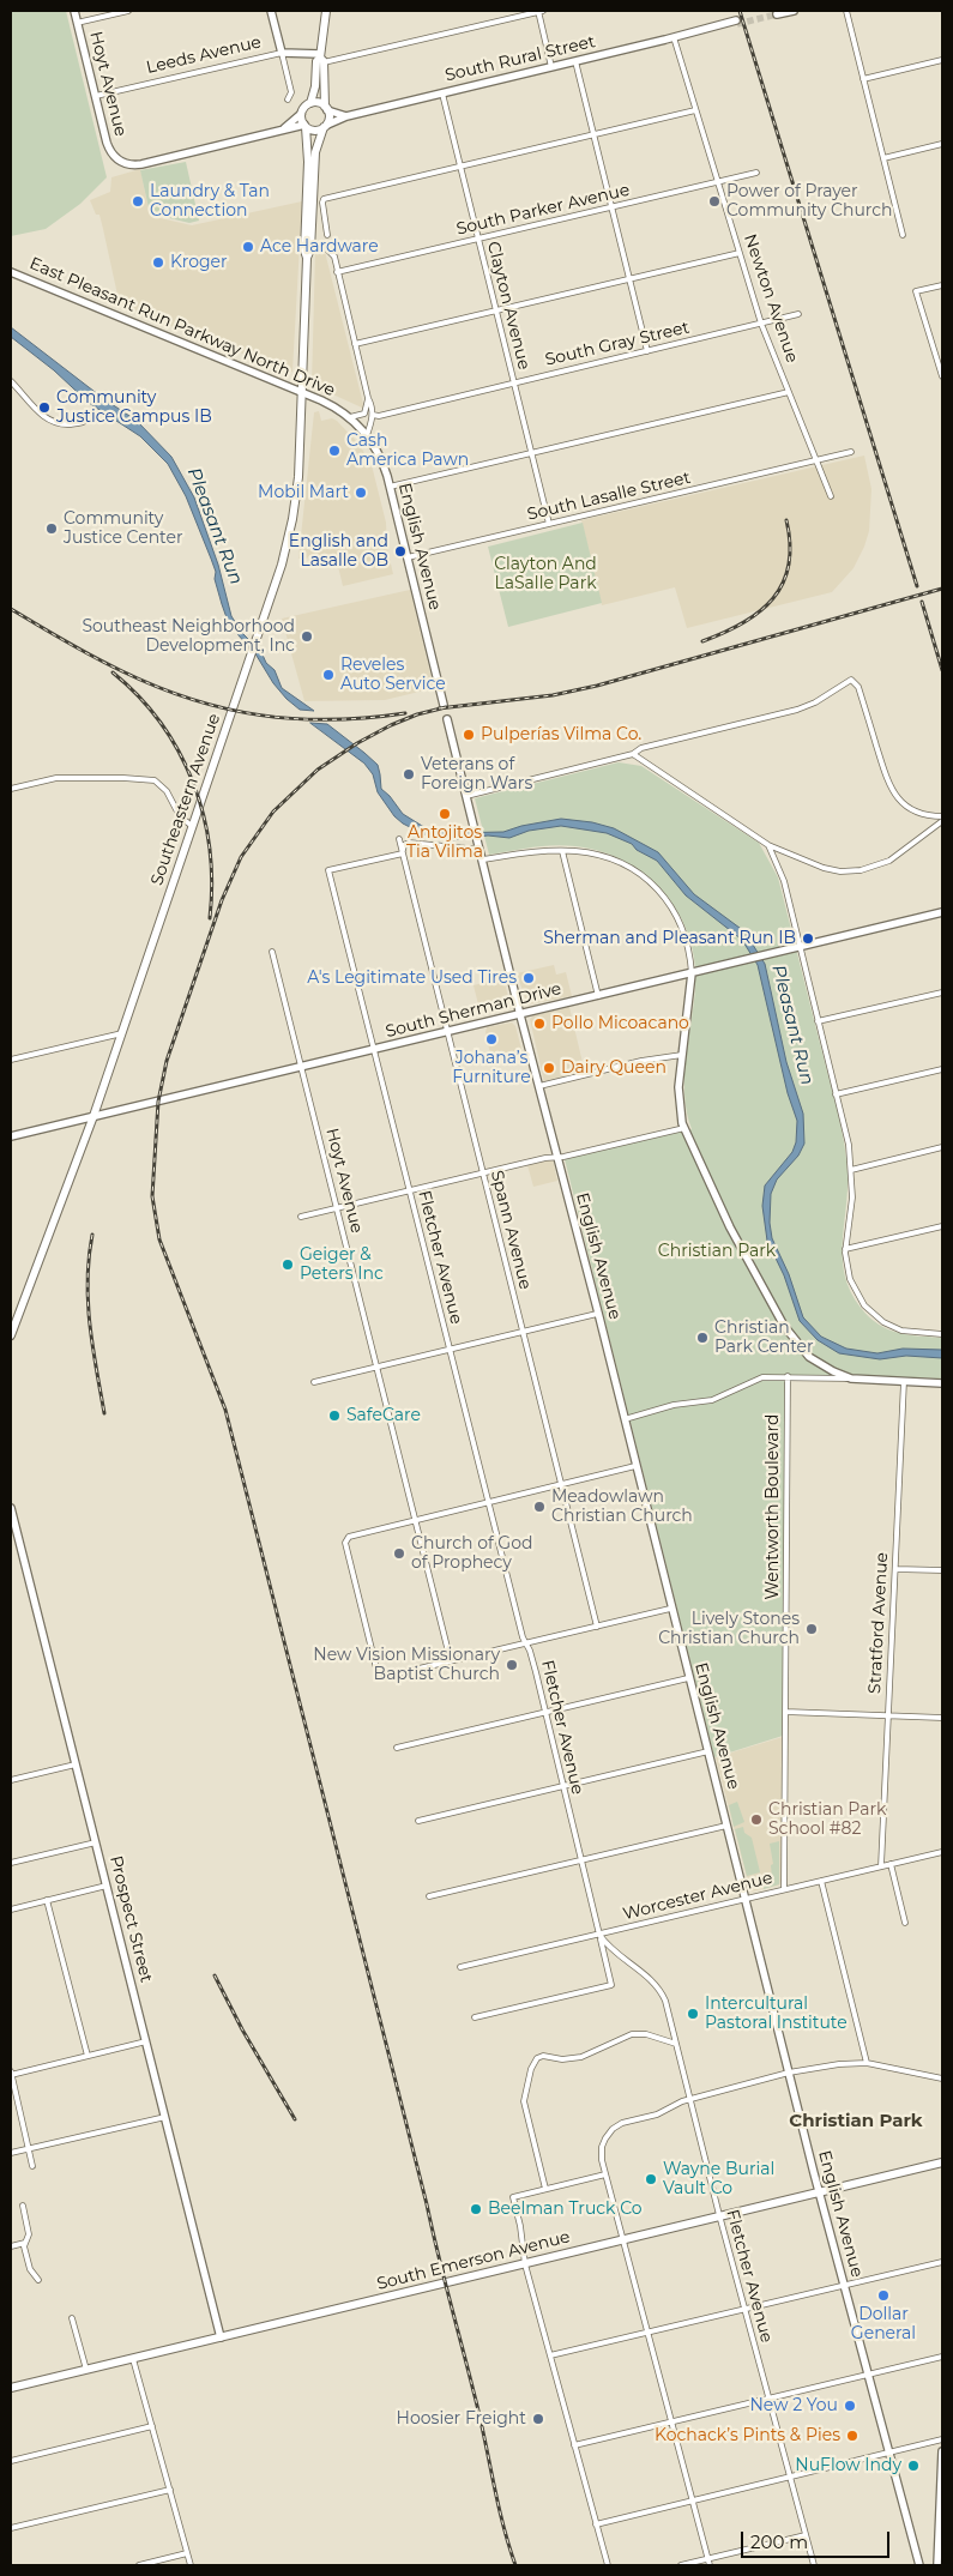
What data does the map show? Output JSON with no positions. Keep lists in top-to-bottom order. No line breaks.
{"streets":{"main road":["Leeds Avenue","South Rural Street","Hoyt Avenue","East Pleasant Run Parkway North Drive","English Avenue","Southeastern Avenue","South Sherman Drive","Prospect Street","South Emerson Avenue"],"street":["South Parker Avenue","Newton Avenue","Clayton Avenue","South Gray Street","South Lasalle Street","Spann Avenue","Fletcher Avenue","Wentworth Boulevard","Stratford Avenue","Worcester Avenue"]},"crossings":[["Leeds Avenue","Hoyt Avenue"],["South Rural Street","Newton Avenue"],["South Rural Street","Clayton Avenue"],["South Rural Street","Southeastern Avenue"],["Hoyt Avenue","South Sherman Drive"],["South Parker Avenue","Newton Avenue"],["South Parker Avenue","Clayton Avenue"],["Newton Avenue","South Gray Street"],["Newton Avenue","South Lasalle Street"],["Clayton Avenue","South Gray Street"],["Clayton Avenue","South Lasalle Street"],["East Pleasant Run Parkway North Drive","English Avenue"],["East Pleasant Run Parkway North Drive","Southeastern Avenue"],["South Lasalle Street","English Avenue"],["English Avenue","South Sherman Drive"],["English Avenue","Worcester Avenue"],["English Avenue","South Emerson Avenue"],["Southeastern Avenue","South Sherman Drive"],["South Sherman Drive","Spann Avenue"],["South Sherman Drive","Fletcher Avenue"],["Spann Avenue","Fletcher Avenue"],["Fletcher Avenue","Worcester Avenue"],["Fletcher Avenue","South Emerson Avenue"],["Wentworth Boulevard","Worcester Avenue"],["Stratford Avenue","Worcester Avenue"],["Prospect Street","South Emerson Avenue"]],"districts":["Christian Park"],"water":["Pleasant Run"],"parks":["Clayton And LaSalle Park","Christian Park"],"places":["Laundry & Tan Connection","Power of Prayer Community Church","Ace Hardware","Kroger","Community Justice Campus IB","Cash America Pawn","Mobil Mart","Community Justice Center","English and Lasalle OB","Southeast Neighborhood Development, Inc","Reveles Auto Service","Pulperías Vilma Co.","Veterans of Foreign Wars","Antojitos Tia Vilma","Sherman and Pleasant Run IB","A's Legitimate Used Tires","Pollo Micoacano","Johana’s Furniture","Dairy Queen","Geiger & Peters Inc","Christian Park Center","SafeCare","Meadowlawn Christian Church","Church of God of Prophecy","Lively Stones Christian Church","New Vision Missionary Baptist Church","Christian Park School #82","Intercultural Pastoral Institute","Wayne Burial Vault Co","Beelman Truck Co","Dollar General","New 2 You","Hoosier Freight","Kochack’s Pints & Pies","NuFlow Indy"],"scale_bar":"200 m"}
